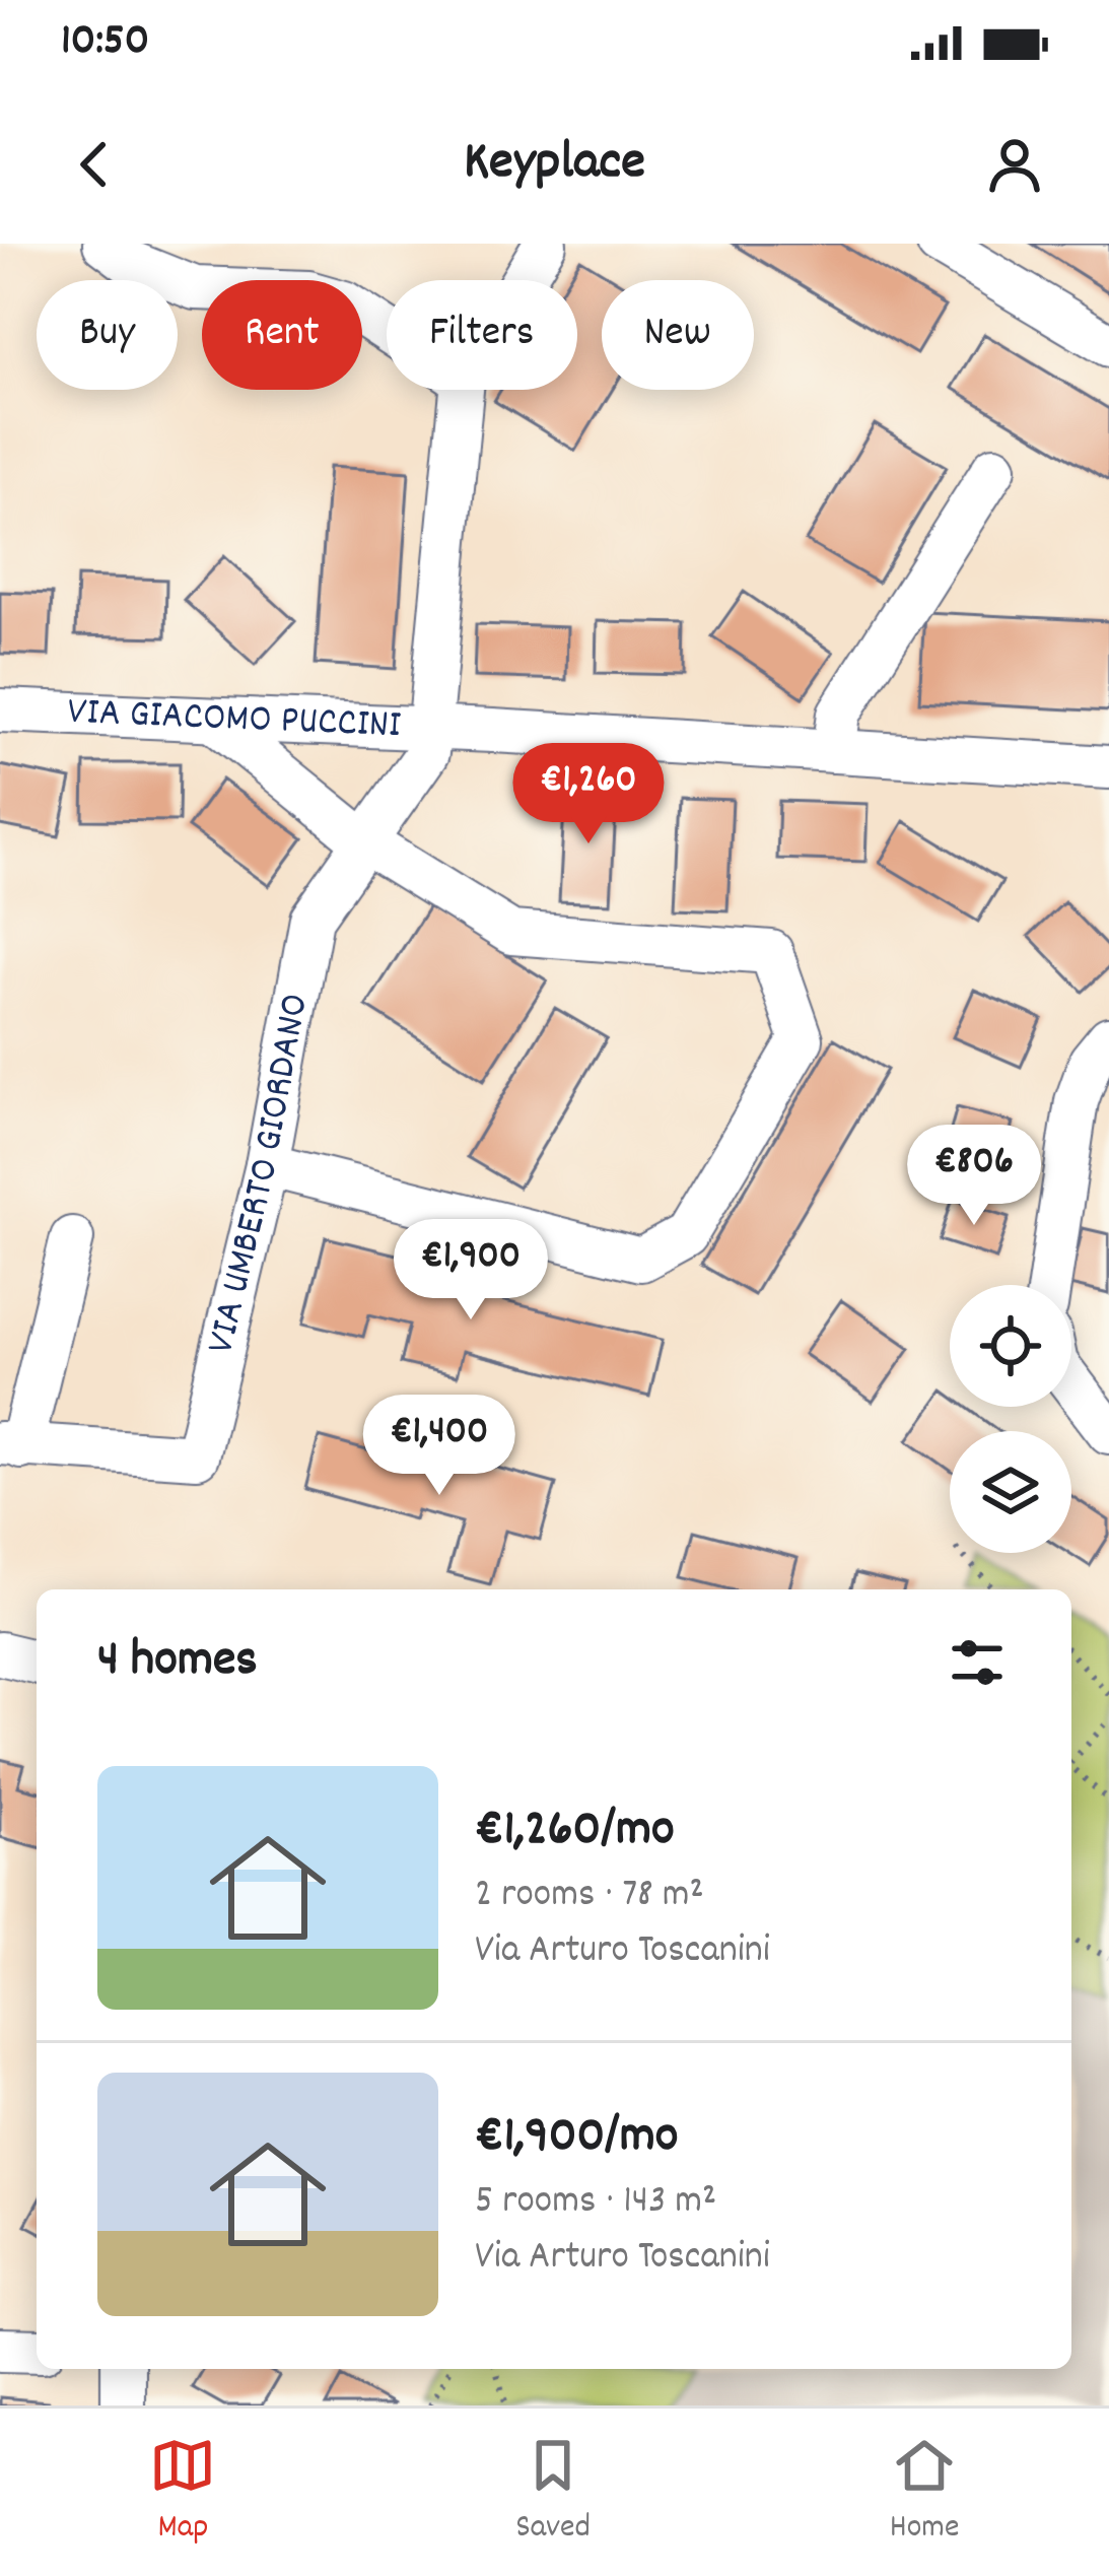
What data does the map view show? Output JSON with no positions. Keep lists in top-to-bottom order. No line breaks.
{"streets":{"street":["VIA GIACOMO PUCCINI","VIA UMBERTO GIORDANO"]},"crossings":[["VIA GIACOMO PUCCINI","VIA UMBERTO GIORDANO"]],"page":{"status":"10:50","header":"Keyplace","chip":["Buy","Rent","Filters","New"],"price":["€1,260","€806","€1,900","€1,400"],"heading":"4 homes","list":[{"name":"€1,260/mo","note":"2 rooms · 78 m² · Via Arturo Toscanini"},{"name":"€1,900/mo","note":"5 rooms · 143 m² · Via Arturo Toscanini"}],"tabs":["Map","Saved","Home"]}}
